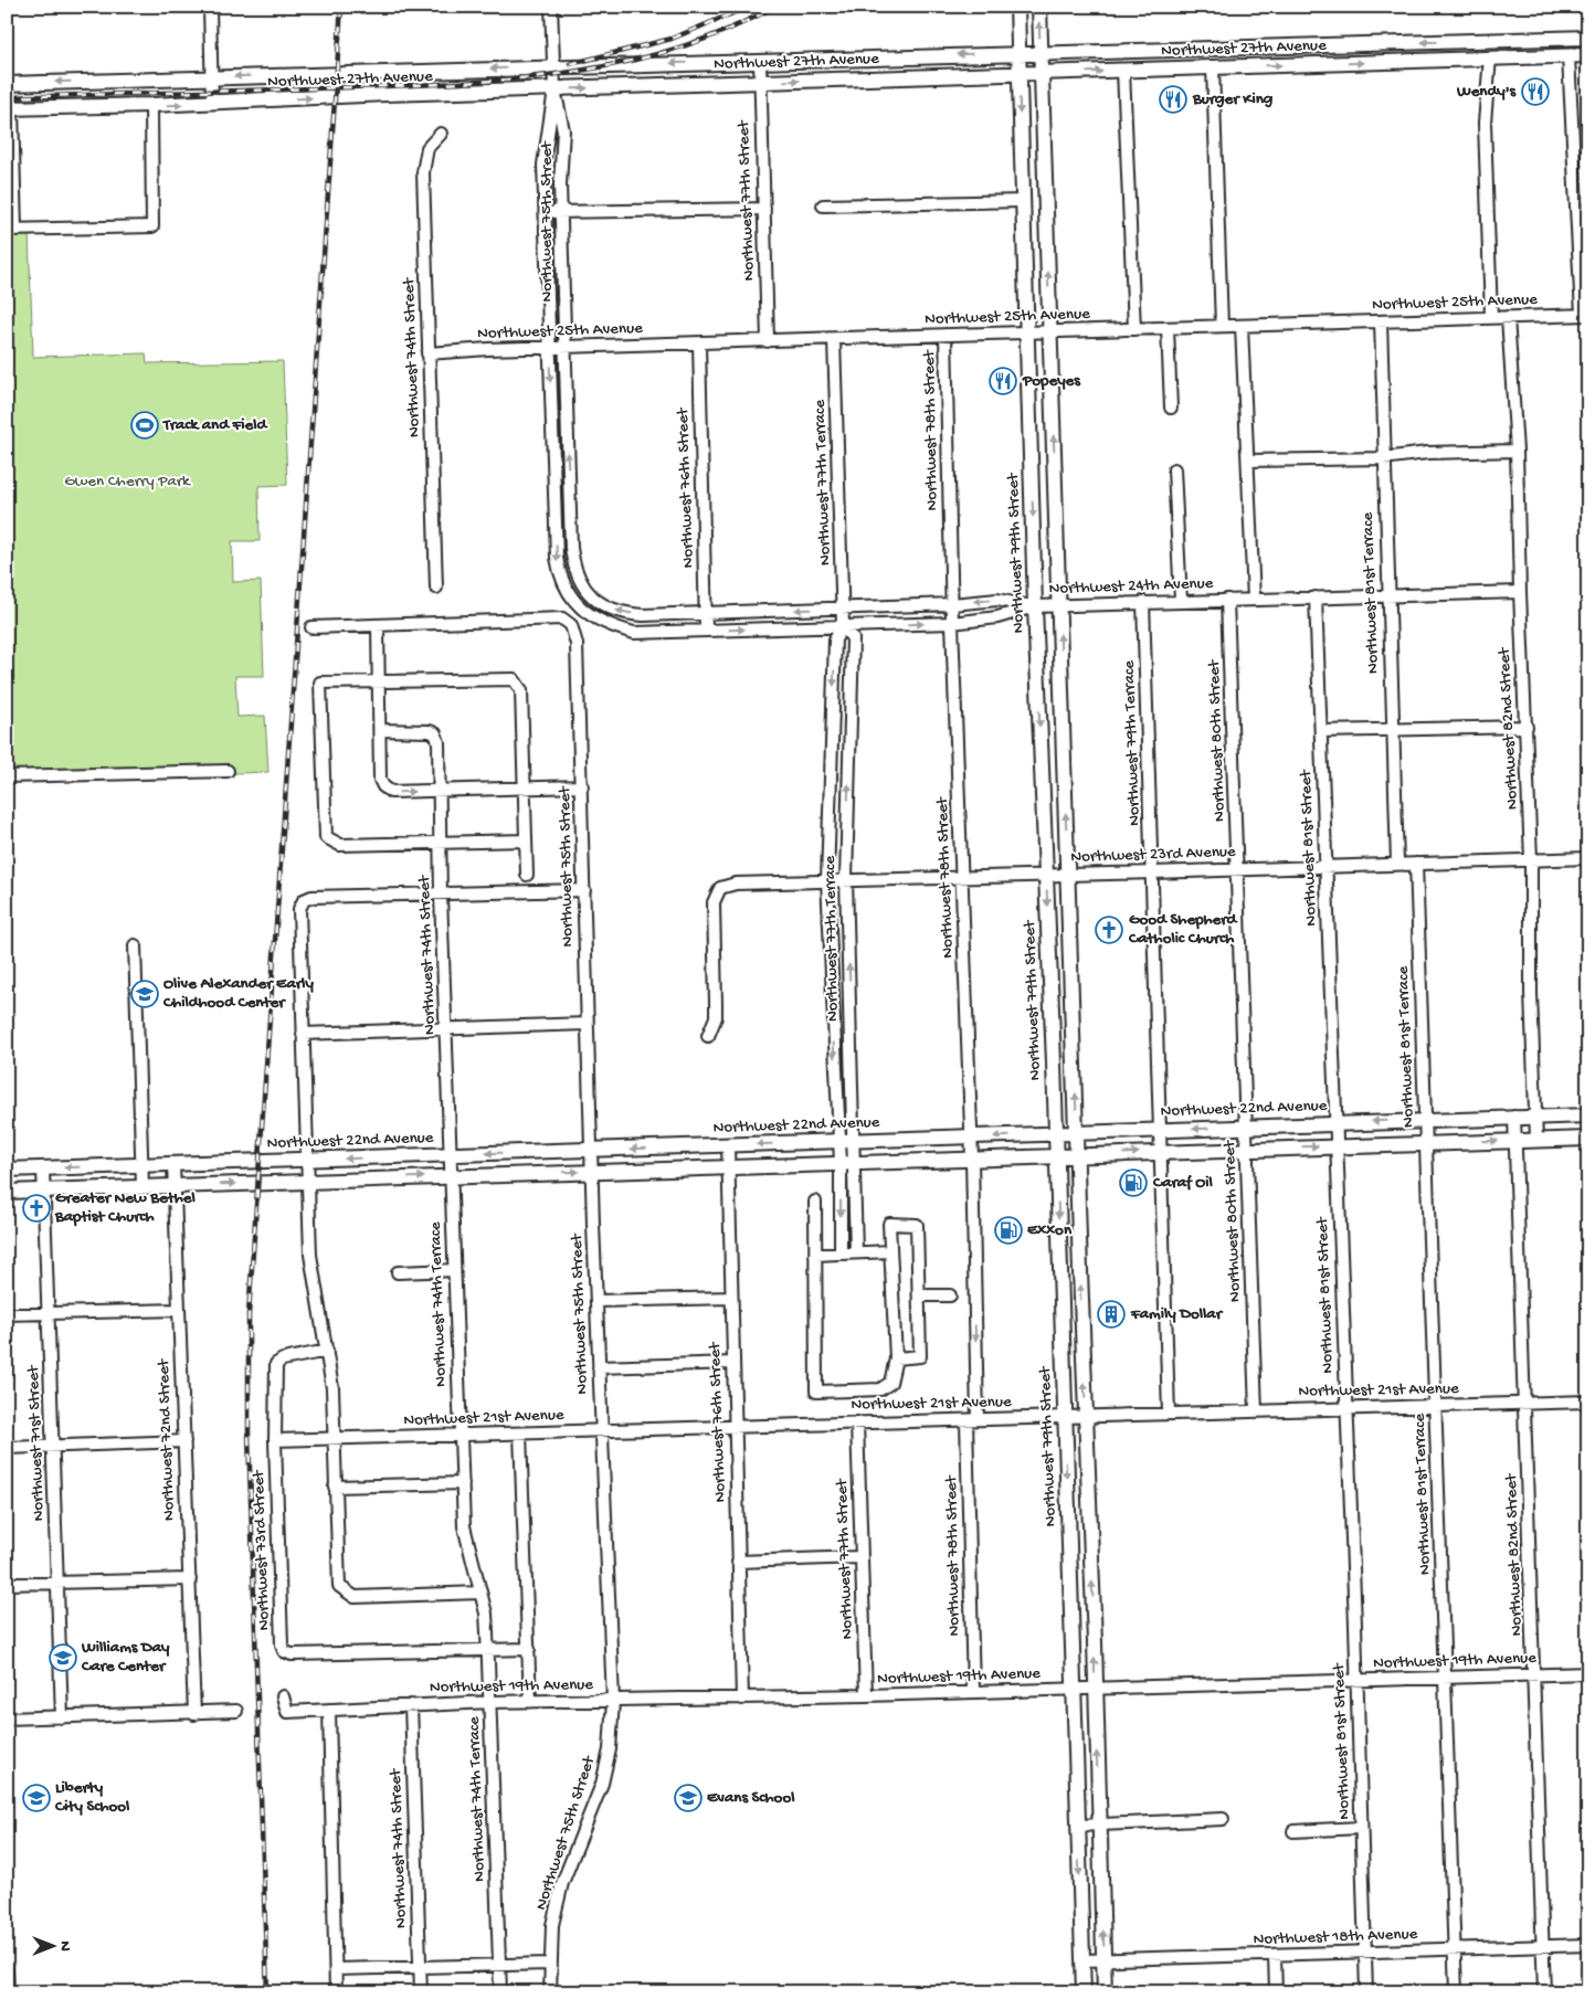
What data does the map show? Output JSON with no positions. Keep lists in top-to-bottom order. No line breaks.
{"streets":{"main road":["Northwest 27th Avenue","Northwest 79th Street","Northwest 22nd Avenue"],"street":["Northwest 77th Street","Northwest 75th Street","Northwest 25th Avenue","Northwest 74th Street","Northwest 78th Street","Northwest 77th Terrace","Northwest 76th Street","Northwest 24th Avenue","Northwest 81st Terrace","Northwest 82nd Street","Northwest 80th Street","Northwest 79th Terrace","Northwest 81st Street","Northwest 23rd Avenue","Northwest 74th Terrace","Northwest 21st Avenue","Northwest 72nd Street","Northwest 71st Street","Northwest 73rd Street","Northwest 19th Avenue","Northwest 18th Avenue"]},"crossings":[["Northwest 27th Avenue","Northwest 77th Street"],["Northwest 27th Avenue","Northwest 75th Street"],["Northwest 27th Avenue","Northwest 79th Street"],["Northwest 77th Street","Northwest 25th Avenue"],["Northwest 77th Street","Northwest 21st Avenue"],["Northwest 77th Street","Northwest 19th Avenue"],["Northwest 75th Street","Northwest 25th Avenue"],["Northwest 75th Street","Northwest 78th Street"],["Northwest 75th Street","Northwest 77th Terrace"],["Northwest 75th Street","Northwest 76th Street"],["Northwest 75th Street","Northwest 79th Street"],["Northwest 75th Street","Northwest 24th Avenue"],["Northwest 75th Street","Northwest 22nd Avenue"],["Northwest 75th Street","Northwest 21st Avenue"],["Northwest 75th Street","Northwest 19th Avenue"],["Northwest 25th Avenue","Northwest 74th Street"],["Northwest 25th Avenue","Northwest 78th Street"],["Northwest 25th Avenue","Northwest 77th Terrace"],["Northwest 25th Avenue","Northwest 76th Street"],["Northwest 25th Avenue","Northwest 79th Street"],["Northwest 25th Avenue","Northwest 81st Terrace"],["Northwest 25th Avenue","Northwest 82nd Street"],["Northwest 74th Street","Northwest 22nd Avenue"],["Northwest 74th Street","Northwest 74th Terrace"],["Northwest 74th Street","Northwest 19th Avenue"],["Northwest 78th Street","Northwest 24th Avenue"],["Northwest 78th Street","Northwest 23rd Avenue"],["Northwest 78th Street","Northwest 22nd Avenue"],["Northwest 78th Street","Northwest 21st Avenue"],["Northwest 78th Street","Northwest 19th Avenue"],["Northwest 77th Terrace","Northwest 24th Avenue"],["Northwest 77th Terrace","Northwest 23rd Avenue"],["Northwest 77th Terrace","Northwest 22nd Avenue"],["Northwest 76th Street","Northwest 24th Avenue"],["Northwest 76th Street","Northwest 22nd Avenue"],["Northwest 76th Street","Northwest 21st Avenue"],["Northwest 76th Street","Northwest 19th Avenue"],["Northwest 79th Street","Northwest 24th Avenue"],["Northwest 79th Street","Northwest 23rd Avenue"],["Northwest 79th Street","Northwest 22nd Avenue"],["Northwest 79th Street","Northwest 21st Avenue"],["Northwest 79th Street","Northwest 19th Avenue"],["Northwest 79th Street","Northwest 18th Avenue"],["Northwest 24th Avenue","Northwest 81st Terrace"],["Northwest 24th Avenue","Northwest 82nd Street"],["Northwest 24th Avenue","Northwest 80th Street"],["Northwest 24th Avenue","Northwest 79th Terrace"],["Northwest 24th Avenue","Northwest 81st Street"],["Northwest 81st Terrace","Northwest 23rd Avenue"],["Northwest 81st Terrace","Northwest 22nd Avenue"],["Northwest 81st Terrace","Northwest 21st Avenue"],["Northwest 81st Terrace","Northwest 19th Avenue"],["Northwest 81st Terrace","Northwest 18th Avenue"],["Northwest 82nd Street","Northwest 23rd Avenue"],["Northwest 82nd Street","Northwest 22nd Avenue"],["Northwest 82nd Street","Northwest 21st Avenue"],["Northwest 82nd Street","Northwest 19th Avenue"],["Northwest 82nd Street","Northwest 18th Avenue"],["Northwest 80th Street","Northwest 23rd Avenue"],["Northwest 80th Street","Northwest 22nd Avenue"],["Northwest 80th Street","Northwest 21st Avenue"],["Northwest 79th Terrace","Northwest 23rd Avenue"],["Northwest 79th Terrace","Northwest 22nd Avenue"],["Northwest 79th Terrace","Northwest 21st Avenue"],["Northwest 81st Street","Northwest 23rd Avenue"],["Northwest 81st Street","Northwest 22nd Avenue"],["Northwest 81st Street","Northwest 21st Avenue"],["Northwest 81st Street","Northwest 19th Avenue"],["Northwest 81st Street","Northwest 18th Avenue"],["Northwest 22nd Avenue","Northwest 72nd Street"],["Northwest 22nd Avenue","Northwest 71st Street"],["Northwest 74th Terrace","Northwest 21st Avenue"],["Northwest 74th Terrace","Northwest 73rd Street"],["Northwest 74th Terrace","Northwest 19th Avenue"],["Northwest 21st Avenue","Northwest 73rd Street"]],"parks":["Gwen Cherry Park"],"places":{"restaurant":["Wendy's","Burger King","Popeyes"],"sports":["Track and Field"],"church":["Good Shepherd Catholic Church","Greater New Bethel Baptist Church"],"school or university":["Olive Alexander Early Childhood Center","Williams Day Care Center","Liberty City School","Evans School"],"fuel station":["Caraf Oil","Exxon"],"building":["Family Dollar"]},"north":"right"}
